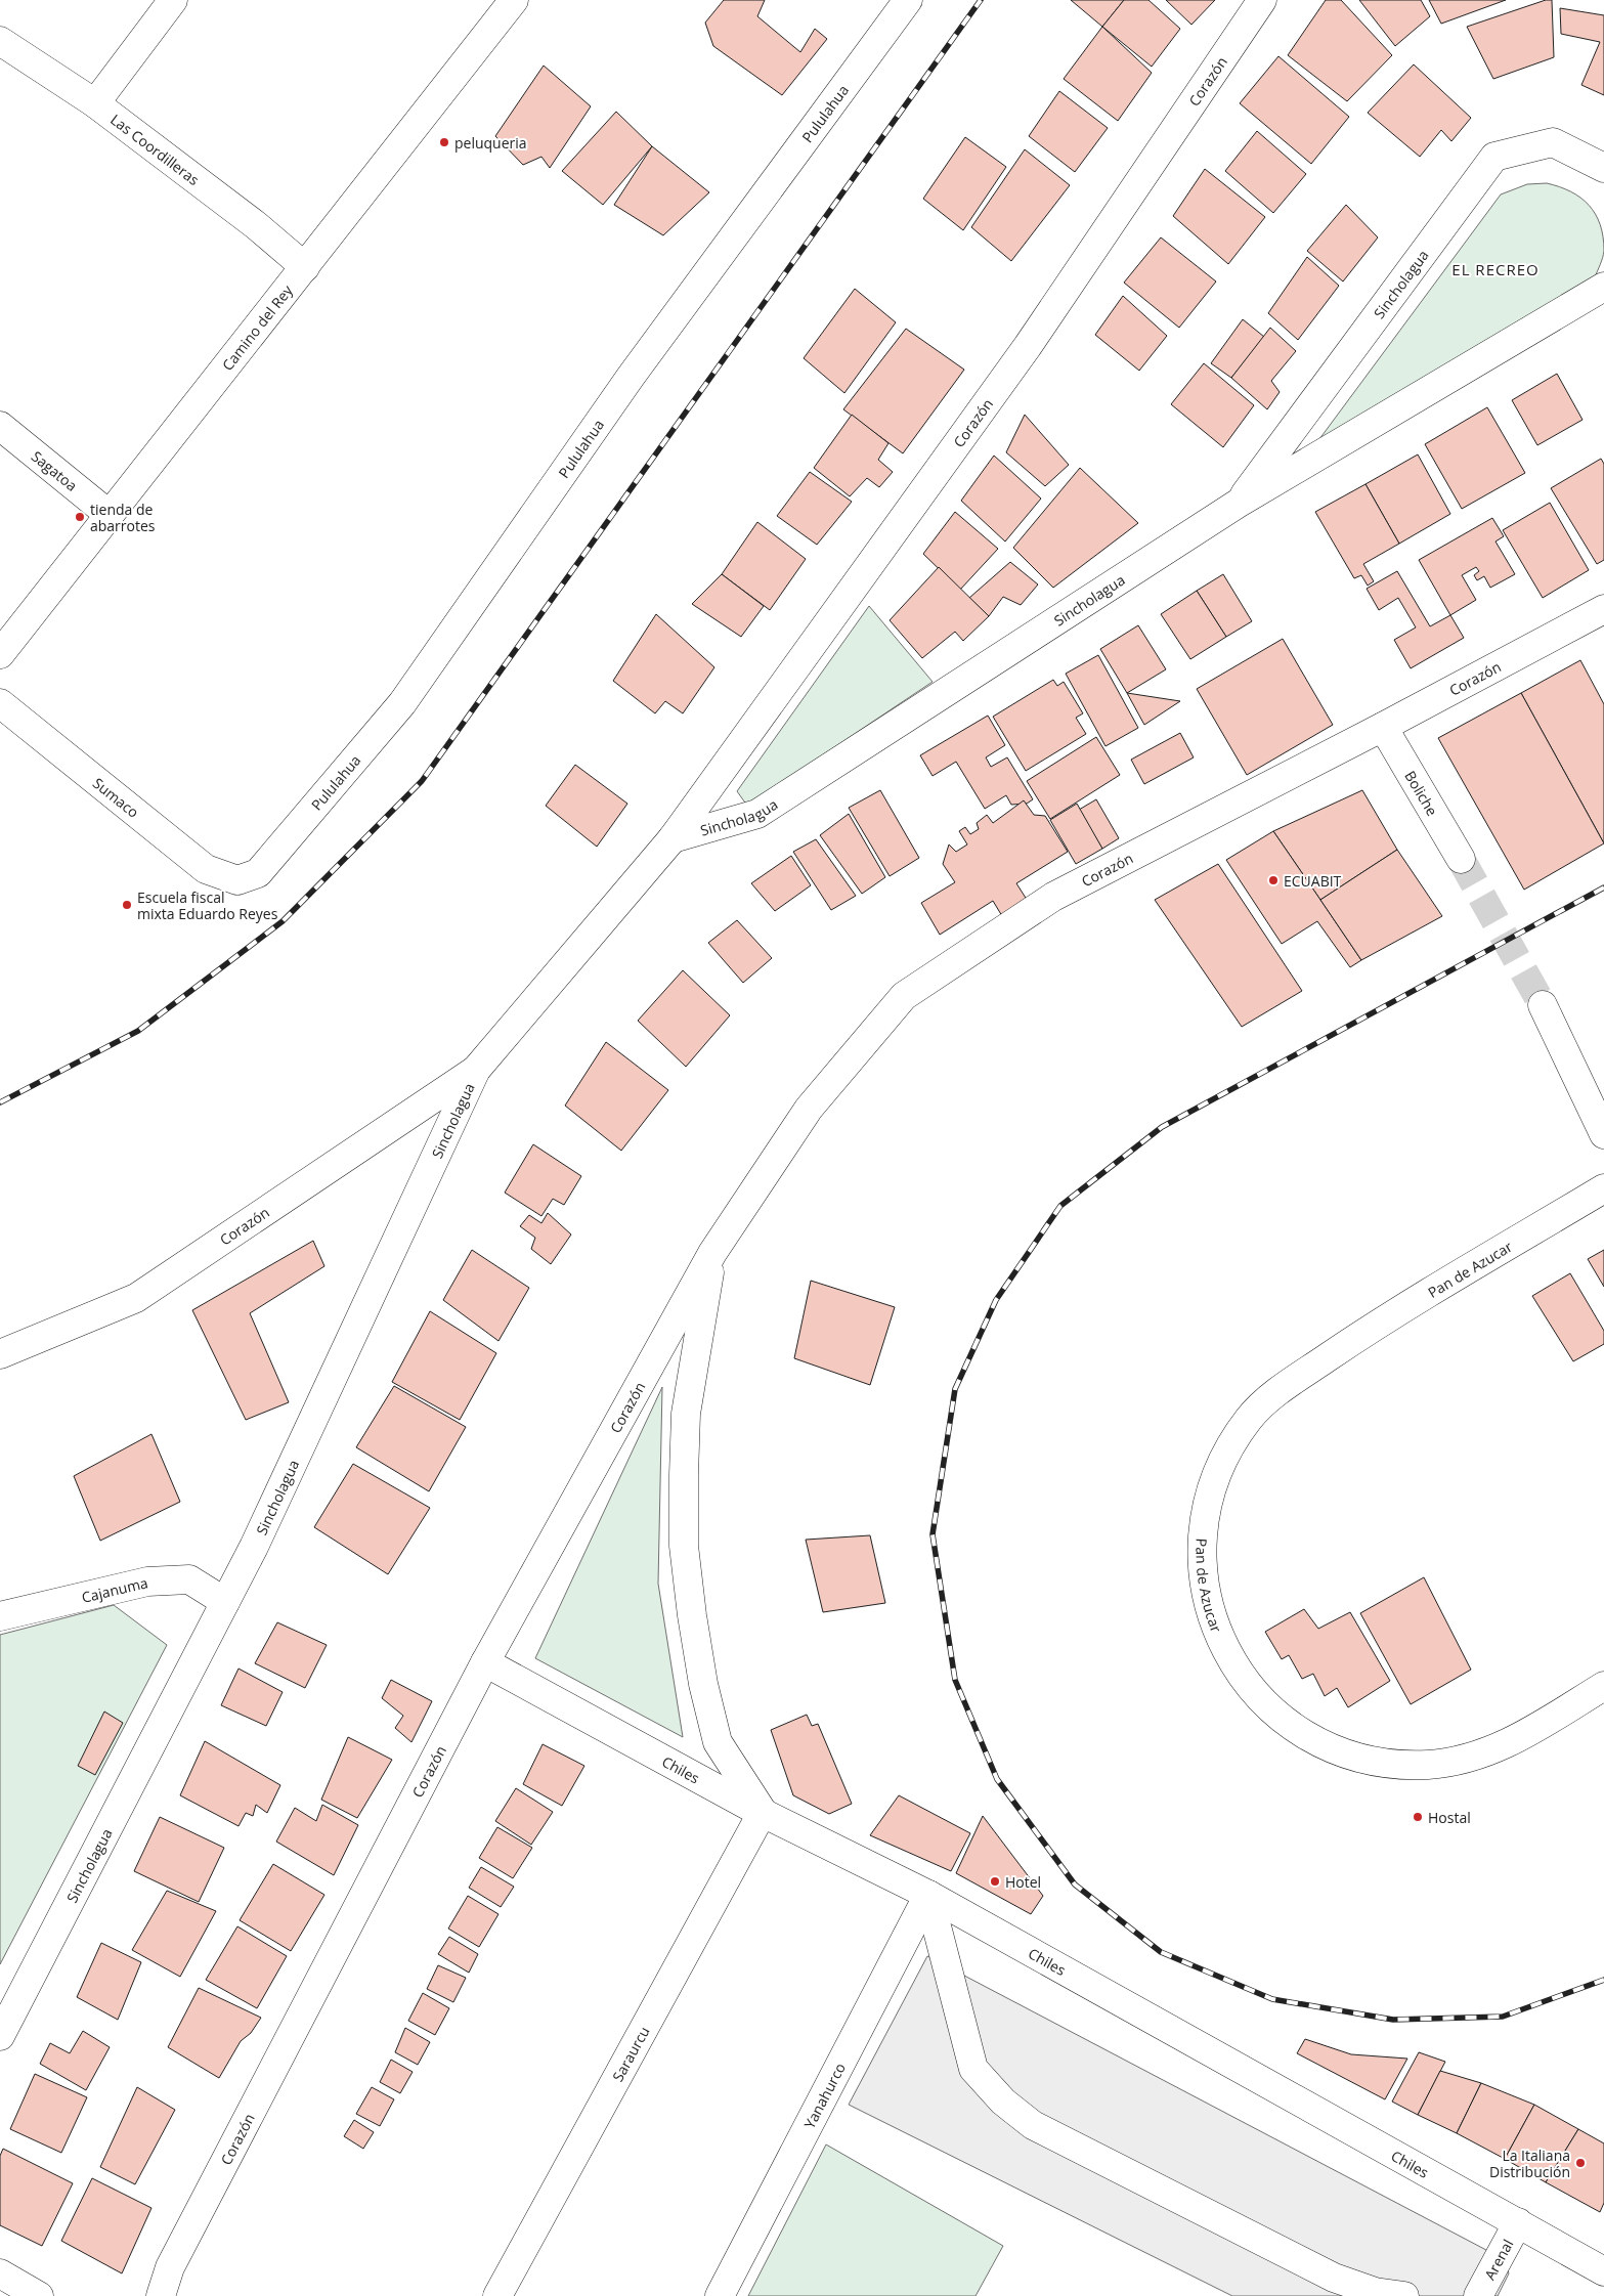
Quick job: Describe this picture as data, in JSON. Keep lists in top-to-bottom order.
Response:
{
  "streets": {
    "street": [
      "Corazón",
      "Pululahua",
      "Las Coordilleras",
      "Sincholagua",
      "Camino del Rey",
      "Sagatoa",
      "Boliche",
      "Sumaco",
      "Pan de Azucar",
      "Cajanuma",
      "Chiles",
      "Saraurcu",
      "Yanahurco",
      "Arenal"
    ]
  },
  "crossings": [
    ["Corazón", "Sincholagua"],
    ["Corazón", "Boliche"],
    ["Corazón", "Chiles"],
    ["Corazón", "Saraurcu"],
    ["Pululahua", "Sumaco"],
    ["Las Coordilleras", "Camino del Rey"],
    ["Sincholagua", "Cajanuma"],
    ["Camino del Rey", "Sagatoa"],
    ["Chiles", "Saraurcu"],
    ["Chiles", "Yanahurco"],
    ["Chiles", "Arenal"]
  ],
  "districts": ["EL RECREO"],
  "places": [
    "peluqueria",
    "tienda de abarrotes",
    "ECUABIT",
    "Escuela fiscal mixta Eduardo Reyes",
    "Hostal",
    "Hotel",
    "La Italiana Distribución"
  ]
}
